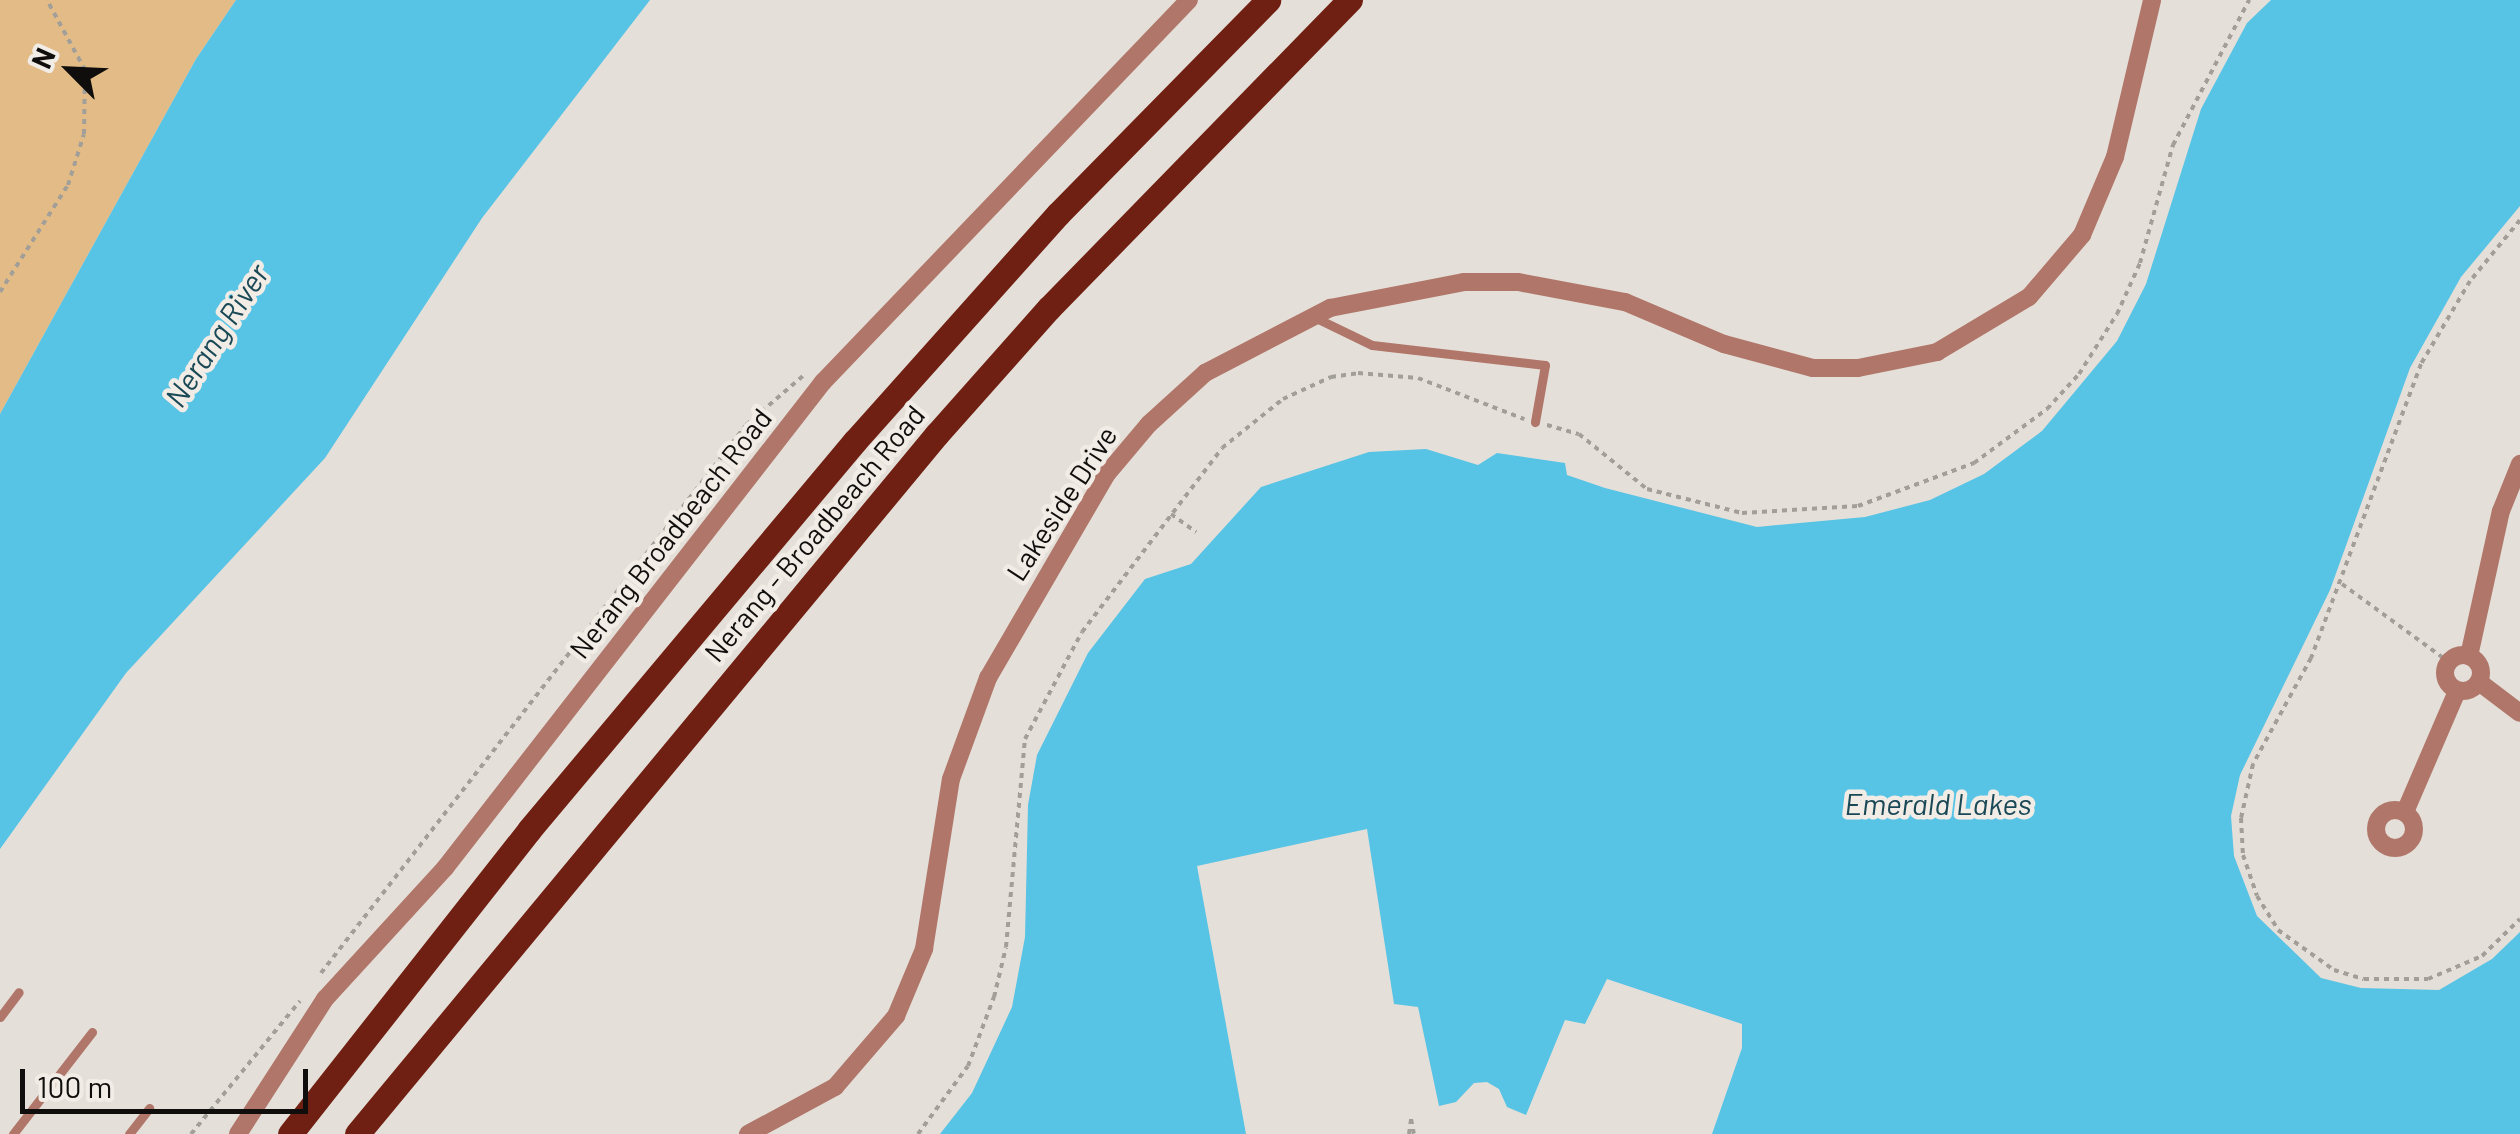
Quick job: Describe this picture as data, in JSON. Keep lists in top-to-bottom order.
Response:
{
  "streets": {
    "main road": ["Nerang - Broadbeach Road"],
    "street": ["Lakeside Drive", "Nerang Broadbeach Road"]
  },
  "water": ["Nerang River", "Emerald Lakes"],
  "scale_bar": "100 m",
  "north": "top left"
}
